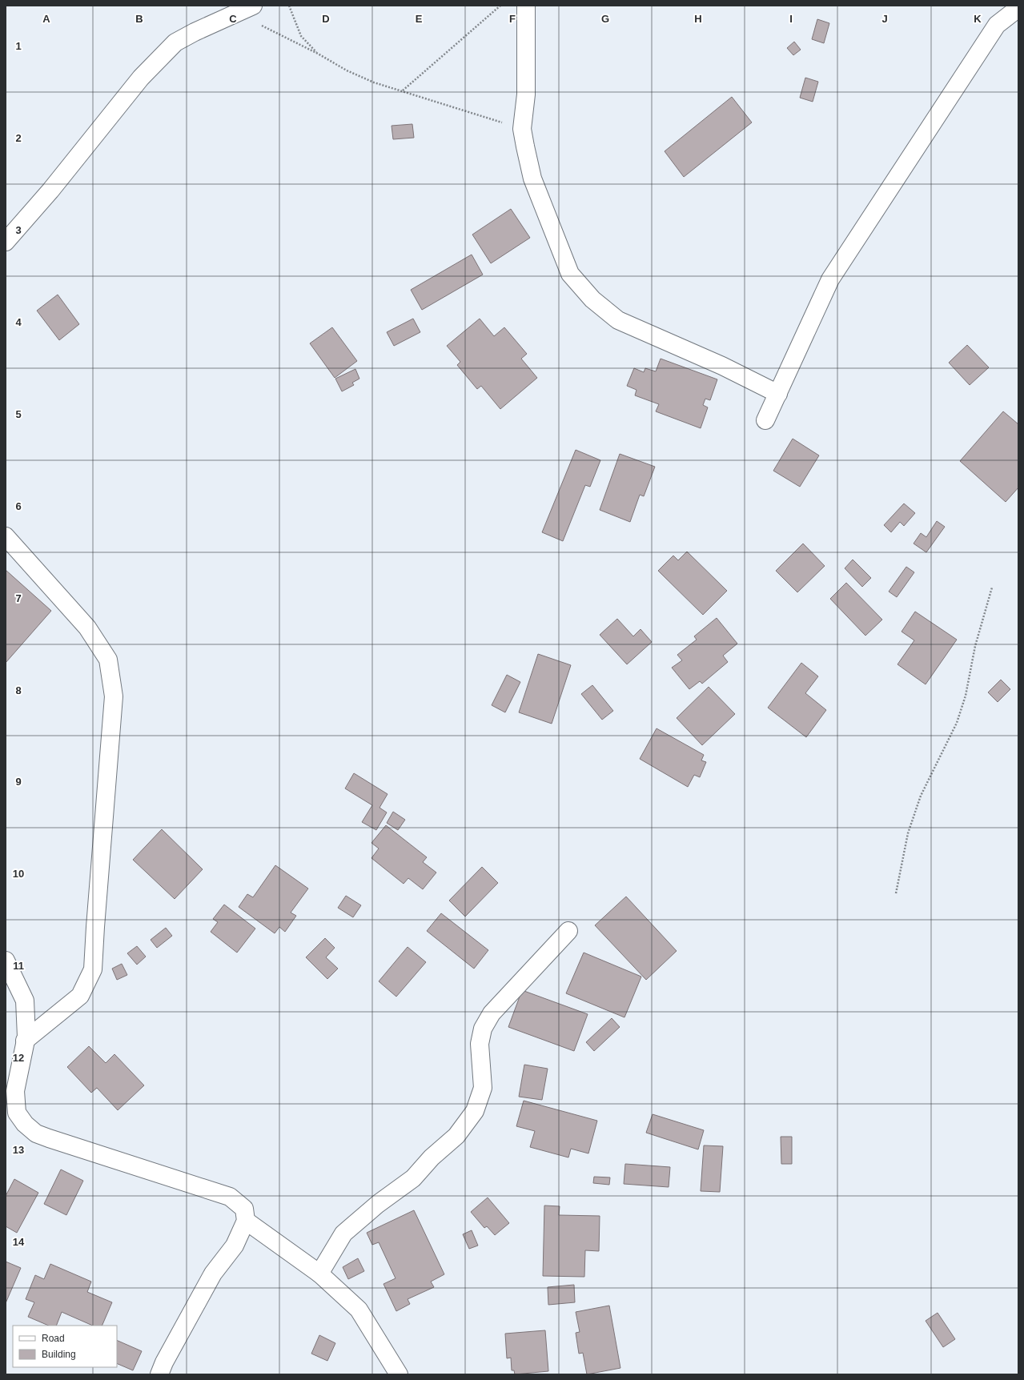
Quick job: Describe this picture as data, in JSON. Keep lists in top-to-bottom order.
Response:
{
  "legend": ["Road", "Building"],
  "grid": {
    "columns": [
      "A",
      "B",
      "C",
      "D",
      "E",
      "F",
      "G",
      "H",
      "I",
      "J",
      "K"
    ],
    "rows": [
      "1",
      "2",
      "3",
      "4",
      "5",
      "6",
      "7",
      "8",
      "9",
      "10",
      "11",
      "12",
      "13",
      "14"
    ]
  }
}
